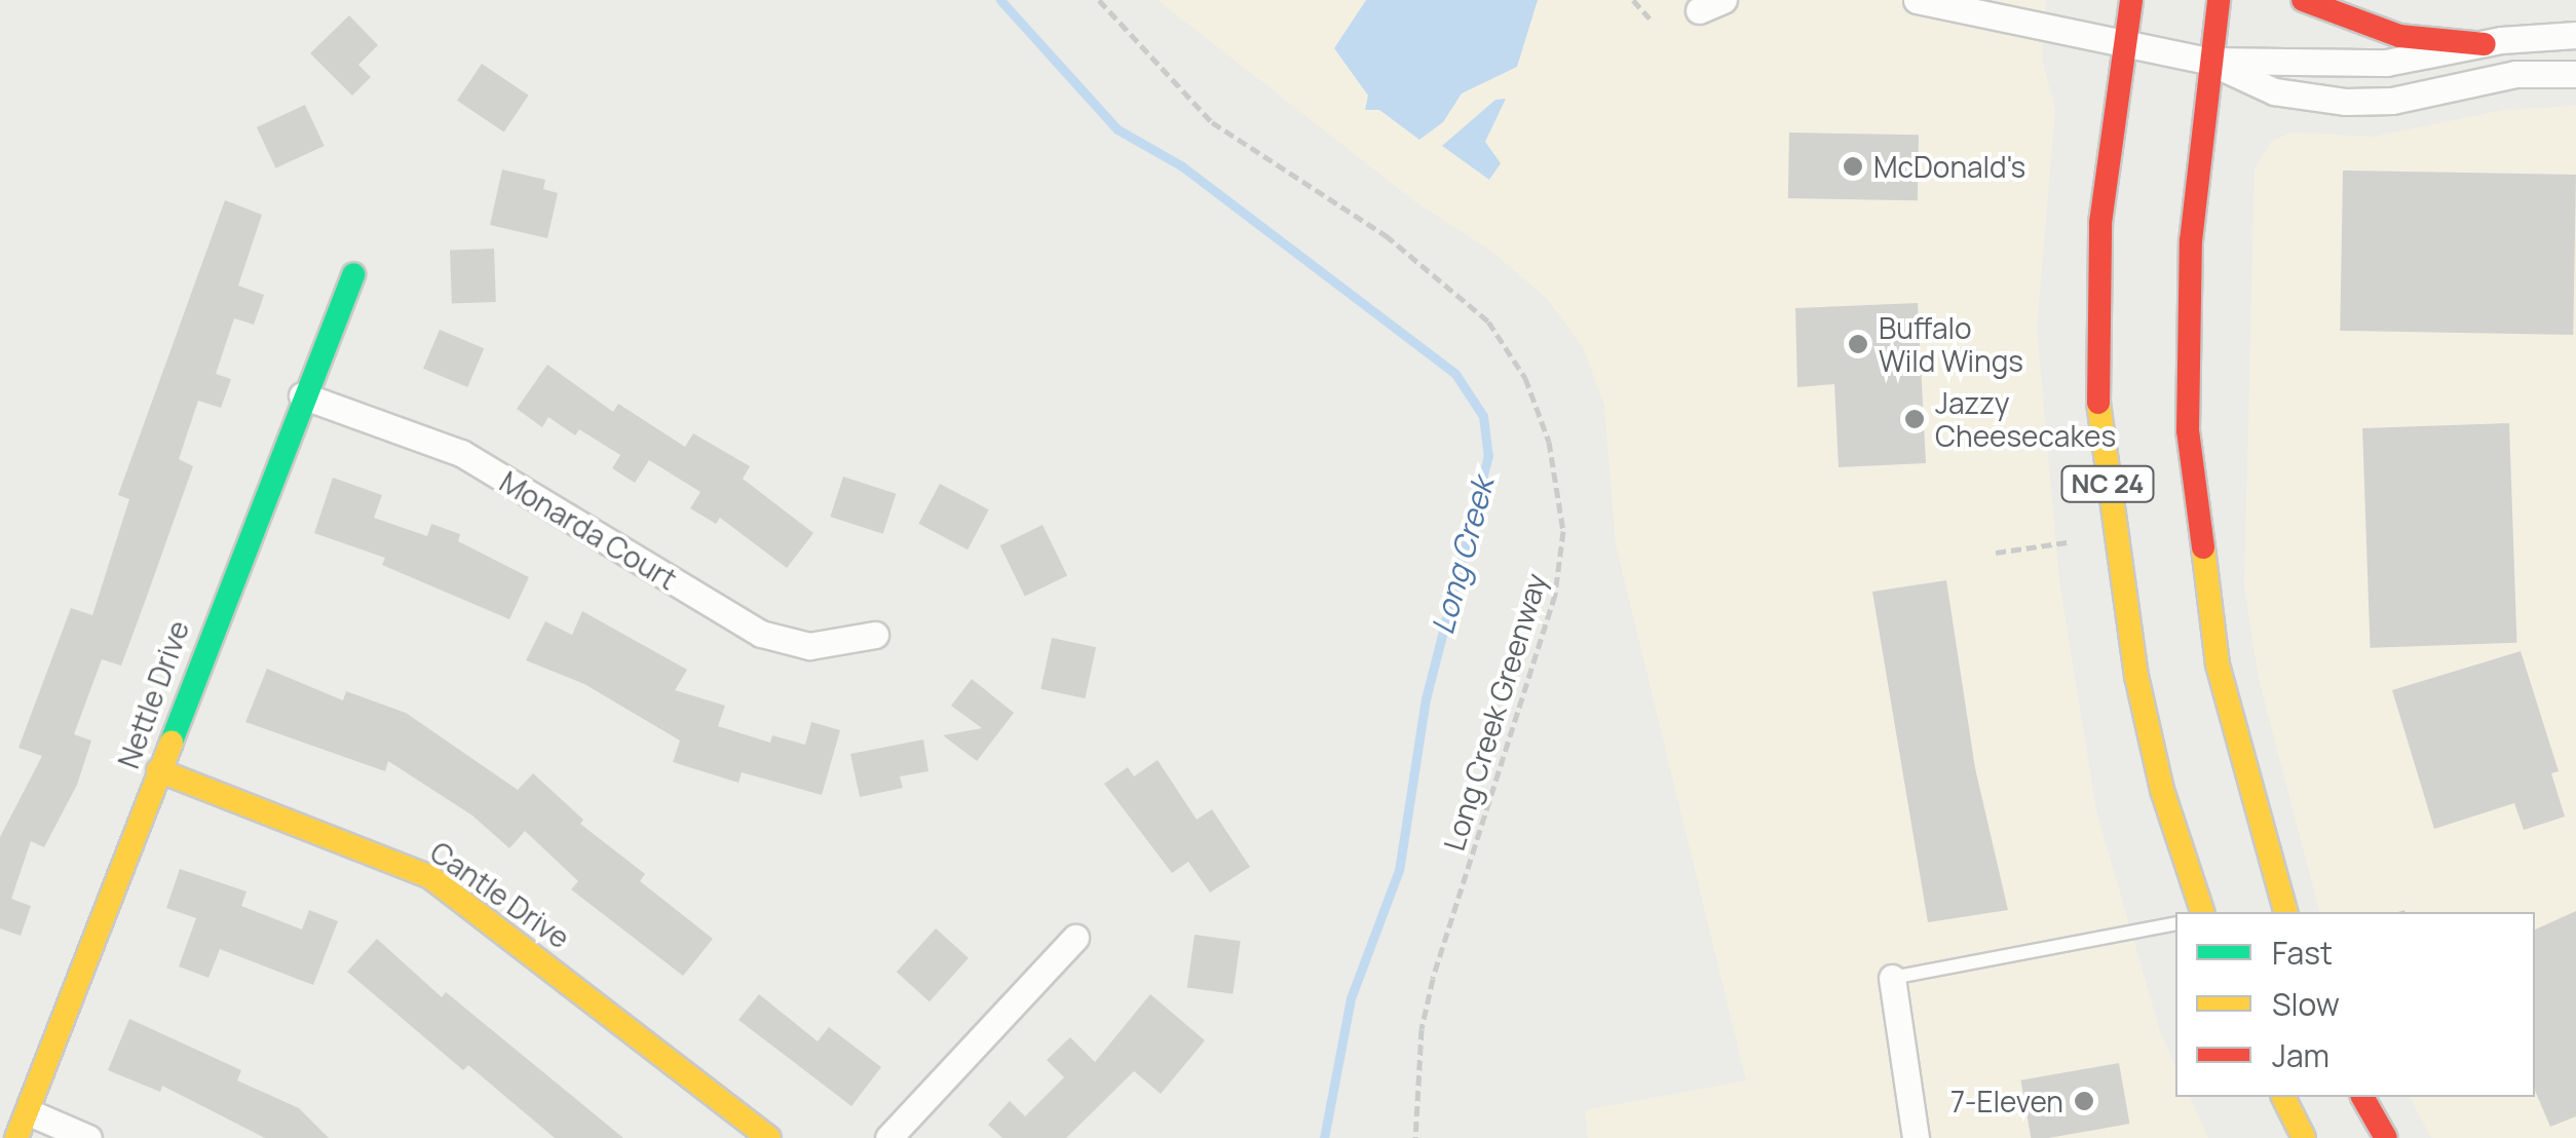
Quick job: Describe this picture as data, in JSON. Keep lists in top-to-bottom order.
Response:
{
  "streets": {
    "main road": ["NC 24", "Nettle Drive", "Cantle Drive"],
    "street": ["Monarda Court"],
    "path": ["Long Creek Greenway"]
  },
  "crossings": [
    ["Monarda Court", "Nettle Drive"],
    ["Nettle Drive", "Cantle Drive"]
  ],
  "water": ["Long Creek"],
  "places": [
    "McDonald's",
    "Buffalo Wild Wings",
    "Jazzy Cheesecakes",
    "7-Eleven"
  ],
  "legend": ["Fast", "Slow", "Jam"]
}
